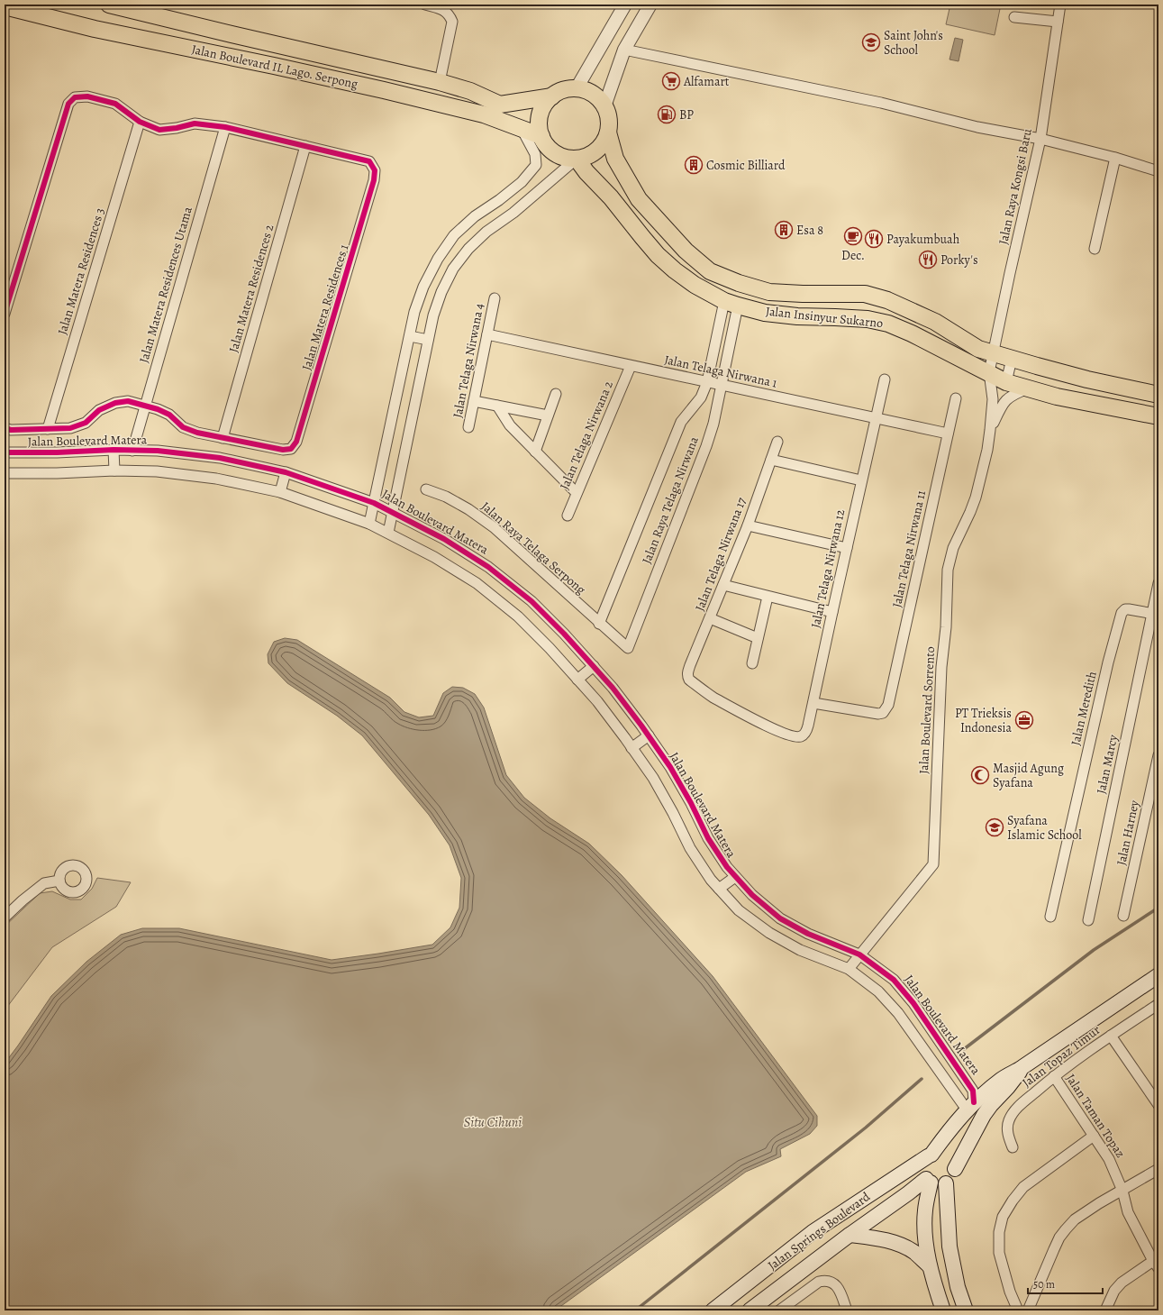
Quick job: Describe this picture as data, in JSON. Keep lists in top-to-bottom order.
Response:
{
  "streets": {
    "main road": ["Jalan Boulevard IL Lago. Serpong", "Jalan Insinyur Sukarno", "Jalan Springs Boulevard"],
    "street": [
      "Jalan Raya Kongsi Baru",
      "Jalan Matera Residences 3",
      "Jalan Matera Residences Utama",
      "Jalan Matera Residences 2",
      "Jalan Matera Residences 1",
      "Jalan Telaga Nirwana 4",
      "Jalan Telaga Nirwana 1",
      "Jalan Telaga Nirwana 2",
      "Jalan Boulevard Matera",
      "Jalan Raya Telaga Nirwana",
      "Jalan Raya Telaga Serpong",
      "Jalan Telaga Nirwana 11",
      "Jalan Telaga Nirwana 17",
      "Jalan Telaga Nirwana 12",
      "Jalan Meredith",
      "Jalan Boulevard Sorrento",
      "Jalan Marcy",
      "Jalan Harney",
      "Jalan Topaz Timur",
      "Jalan Taman Topaz"
    ]
  },
  "crossings": [
    ["Jalan Boulevard IL Lago. Serpong", "Jalan Insinyur Sukarno"],
    ["Jalan Raya Kongsi Baru", "Jalan Insinyur Sukarno"],
    ["Jalan Raya Kongsi Baru", "Jalan Boulevard Sorrento"],
    ["Jalan Matera Residences Utama", "Jalan Boulevard Matera"],
    ["Jalan Matera Residences 2", "Jalan Matera Residences 1"],
    ["Jalan Insinyur Sukarno", "Jalan Raya Telaga Nirwana"],
    ["Jalan Insinyur Sukarno", "Jalan Boulevard Sorrento"],
    ["Jalan Telaga Nirwana 4", "Jalan Telaga Nirwana 1"],
    ["Jalan Telaga Nirwana 1", "Jalan Telaga Nirwana 2"],
    ["Jalan Telaga Nirwana 1", "Jalan Raya Telaga Nirwana"],
    ["Jalan Telaga Nirwana 1", "Jalan Telaga Nirwana 11"],
    ["Jalan Telaga Nirwana 1", "Jalan Telaga Nirwana 12"],
    ["Jalan Boulevard Matera", "Jalan Boulevard Sorrento"],
    ["Jalan Raya Telaga Nirwana", "Jalan Raya Telaga Serpong"],
    ["Jalan Telaga Nirwana 11", "Jalan Telaga Nirwana 12"],
    ["Jalan Telaga Nirwana 17", "Jalan Telaga Nirwana 12"],
    ["Jalan Meredith", "Jalan Marcy"],
    ["Jalan Topaz Timur", "Jalan Taman Topaz"]
  ],
  "water": ["Situ Cihuni"],
  "places": {
    "school or university": ["Saint John's School", "Syafana Islamic School"],
    "supermarket": ["Alfamart"],
    "fuel station": ["BP"],
    "building": ["Cosmic Billiard", "Esa 8"],
    "cafe": ["Dec."],
    "restaurant": ["Payakumbuah", "Porky's"],
    "office": ["PT Trieksis Indonesia"],
    "mosque": ["Masjid Agung Syafana"]
  },
  "scale_bar": "50 m"
}
